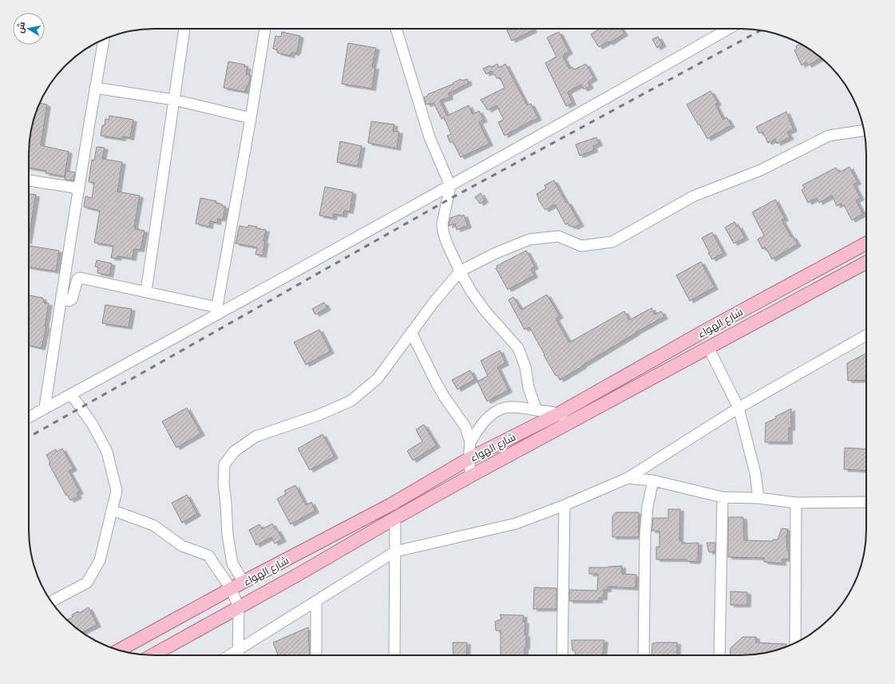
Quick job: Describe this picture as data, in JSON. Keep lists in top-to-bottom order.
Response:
{
  "streets": {
    "main road": ["شارع الهواء"]
  },
  "north": "left"
}
